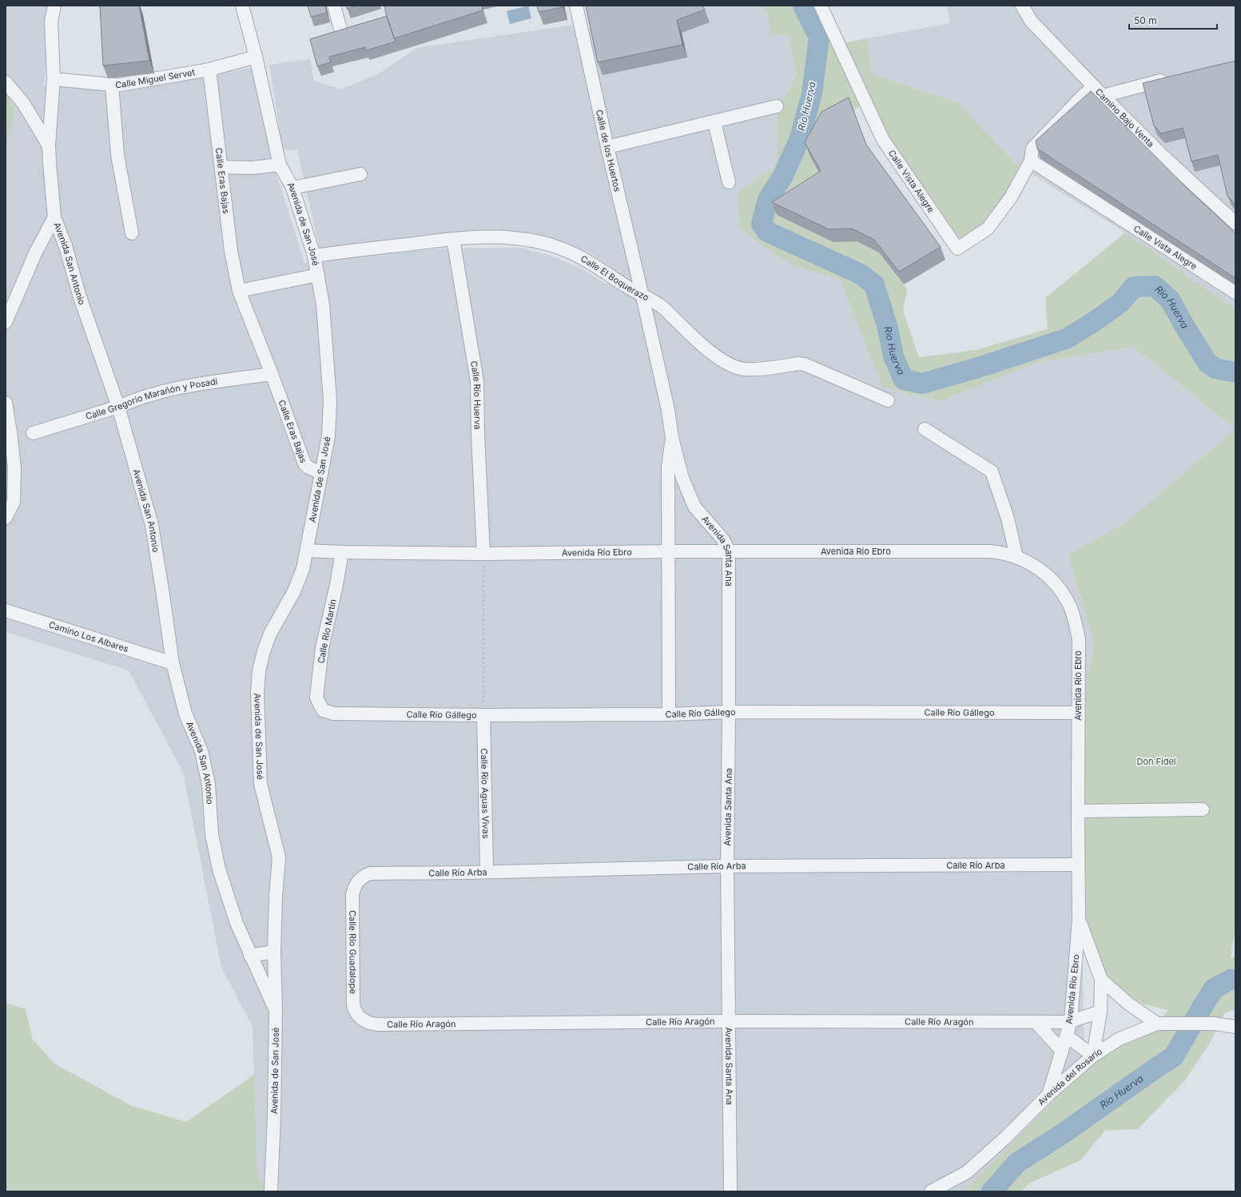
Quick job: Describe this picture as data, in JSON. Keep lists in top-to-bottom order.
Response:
{
  "streets": {
    "street": [
      "Calle Miguel Servet",
      "Camino Bajo Venta",
      "Calle de los Huertos",
      "Calle Eras Bajas",
      "Calle Vista Alegre",
      "Avenida de San José",
      "Avenida San Antonio",
      "Calle El Boquerazo",
      "Calle Río Huerva",
      "Calle Gregorio Marañón y Posadí",
      "Avenida Río Ebro",
      "Avenida Santa Ana",
      "Calle Río Martín",
      "Camino Los Albares",
      "Calle Río Gállego",
      "Calle Río Aguas Vivas",
      "Calle Río Arba",
      "Calle Río Guadalope",
      "Calle Río Aragón",
      "Avenida del Rosario"
    ]
  },
  "crossings": [
    ["Calle Miguel Servet", "Calle Eras Bajas"],
    ["Calle Miguel Servet", "Avenida de San José"],
    ["Calle Miguel Servet", "Avenida San Antonio"],
    ["Camino Bajo Venta", "Calle Vista Alegre"],
    ["Calle de los Huertos", "Calle El Boquerazo"],
    ["Calle de los Huertos", "Avenida Santa Ana"],
    ["Calle Eras Bajas", "Avenida de San José"],
    ["Calle Eras Bajas", "Calle Gregorio Marañón y Posadí"],
    ["Avenida de San José", "Avenida San Antonio"],
    ["Avenida de San José", "Calle El Boquerazo"],
    ["Avenida de San José", "Avenida Río Ebro"],
    ["Avenida San Antonio", "Calle Gregorio Marañón y Posadí"],
    ["Avenida San Antonio", "Camino Los Albares"],
    ["Calle El Boquerazo", "Calle Río Huerva"],
    ["Calle El Boquerazo", "Avenida Santa Ana"],
    ["Calle Río Huerva", "Avenida Río Ebro"],
    ["Avenida Río Ebro", "Avenida Santa Ana"],
    ["Avenida Río Ebro", "Calle Río Martín"],
    ["Avenida Río Ebro", "Calle Río Gállego"],
    ["Avenida Río Ebro", "Calle Río Arba"],
    ["Avenida Río Ebro", "Calle Río Aragón"],
    ["Avenida Río Ebro", "Avenida del Rosario"],
    ["Avenida Santa Ana", "Calle Río Gállego"],
    ["Avenida Santa Ana", "Calle Río Arba"],
    ["Avenida Santa Ana", "Calle Río Aragón"],
    ["Calle Río Martín", "Calle Río Gállego"],
    ["Calle Río Gállego", "Calle Río Aguas Vivas"],
    ["Calle Río Aguas Vivas", "Calle Río Arba"],
    ["Calle Río Arba", "Calle Río Guadalope"],
    ["Calle Río Guadalope", "Calle Río Aragón"]
  ],
  "water": ["Río Huerva"],
  "parks": ["Don Fidel"],
  "scale_bar": "50 m"
}
